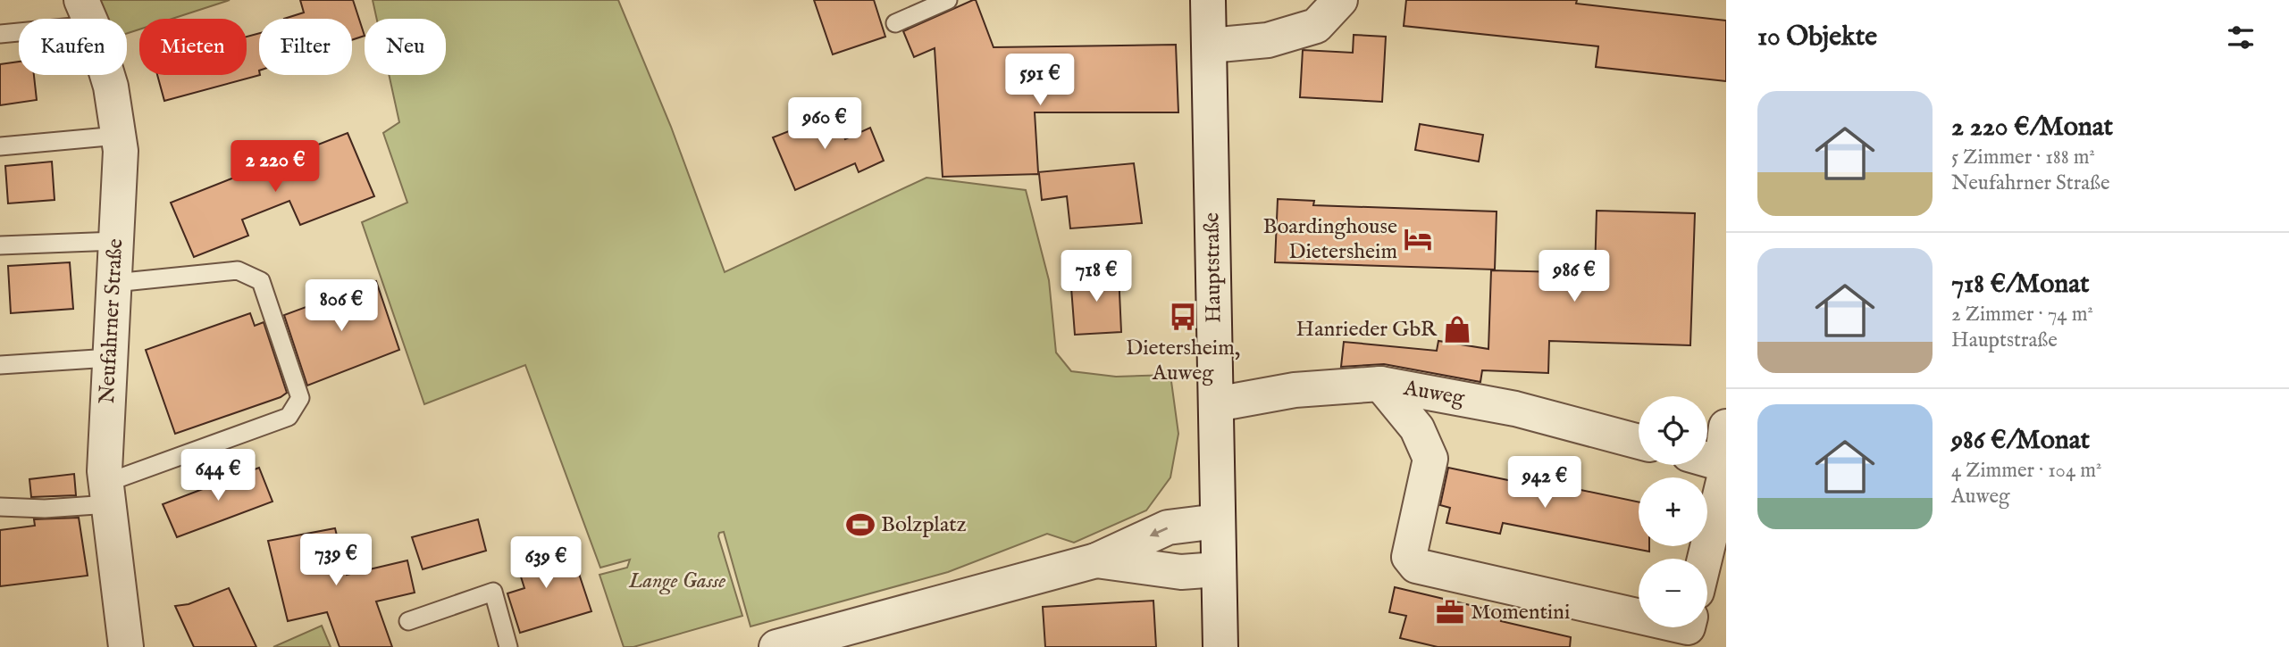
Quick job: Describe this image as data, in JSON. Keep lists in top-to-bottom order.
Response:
{
  "streets": {
    "street": ["Hauptstraße", "Neufahrner Straße", "Auweg"]
  },
  "crossings": [
    ["Hauptstraße", "Auweg"]
  ],
  "parks": ["Lange Gasse"],
  "places": {
    "hotel": ["Boardinghouse Dietersheim"],
    "bus stop": ["Dietersheim, Auweg"],
    "shop": ["Hanrieder GbR"],
    "sports": ["Bolzplatz"],
    "office": ["Momentini"]
  },
  "page": {
    "heading": "10 Objekte",
    "chip": [
      "Kaufen",
      "Mieten",
      "Filter",
      "Neu"
    ],
    "price": [
      "591 €",
      "960 €",
      "2 220 €",
      "718 €",
      "986 €",
      "806 €",
      "644 €",
      "942 €",
      "739 €",
      "639 €"
    ],
    "list": [
      {
        "name": "2 220 €/Monat",
        "note": "5 Zimmer · 188 m² · Neufahrner Straße"
      },
      {
        "name": "718 €/Monat",
        "note": "2 Zimmer · 74 m² · Hauptstraße"
      },
      {
        "name": "986 €/Monat",
        "note": "4 Zimmer · 104 m² · Auweg"
      }
    ],
    "map_buttons": ["+", "−"]
  }
}
